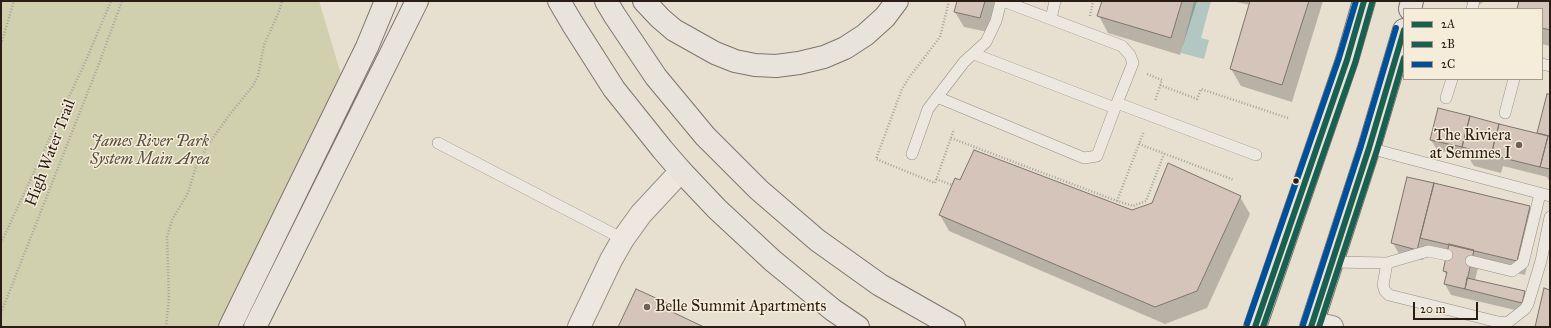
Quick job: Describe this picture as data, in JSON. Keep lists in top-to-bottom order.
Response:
{
  "streets": {
    "path": ["High Water Trail"]
  },
  "parks": ["James River Park System Main Area"],
  "places": ["The Riviera at Semmes I", "Belle Summit Apartments"],
  "lines": ["transit line 2A", "transit line 2C", "transit line 2B"],
  "legend": ["2A", "2B", "2C"],
  "scale_bar": "20 m"
}
